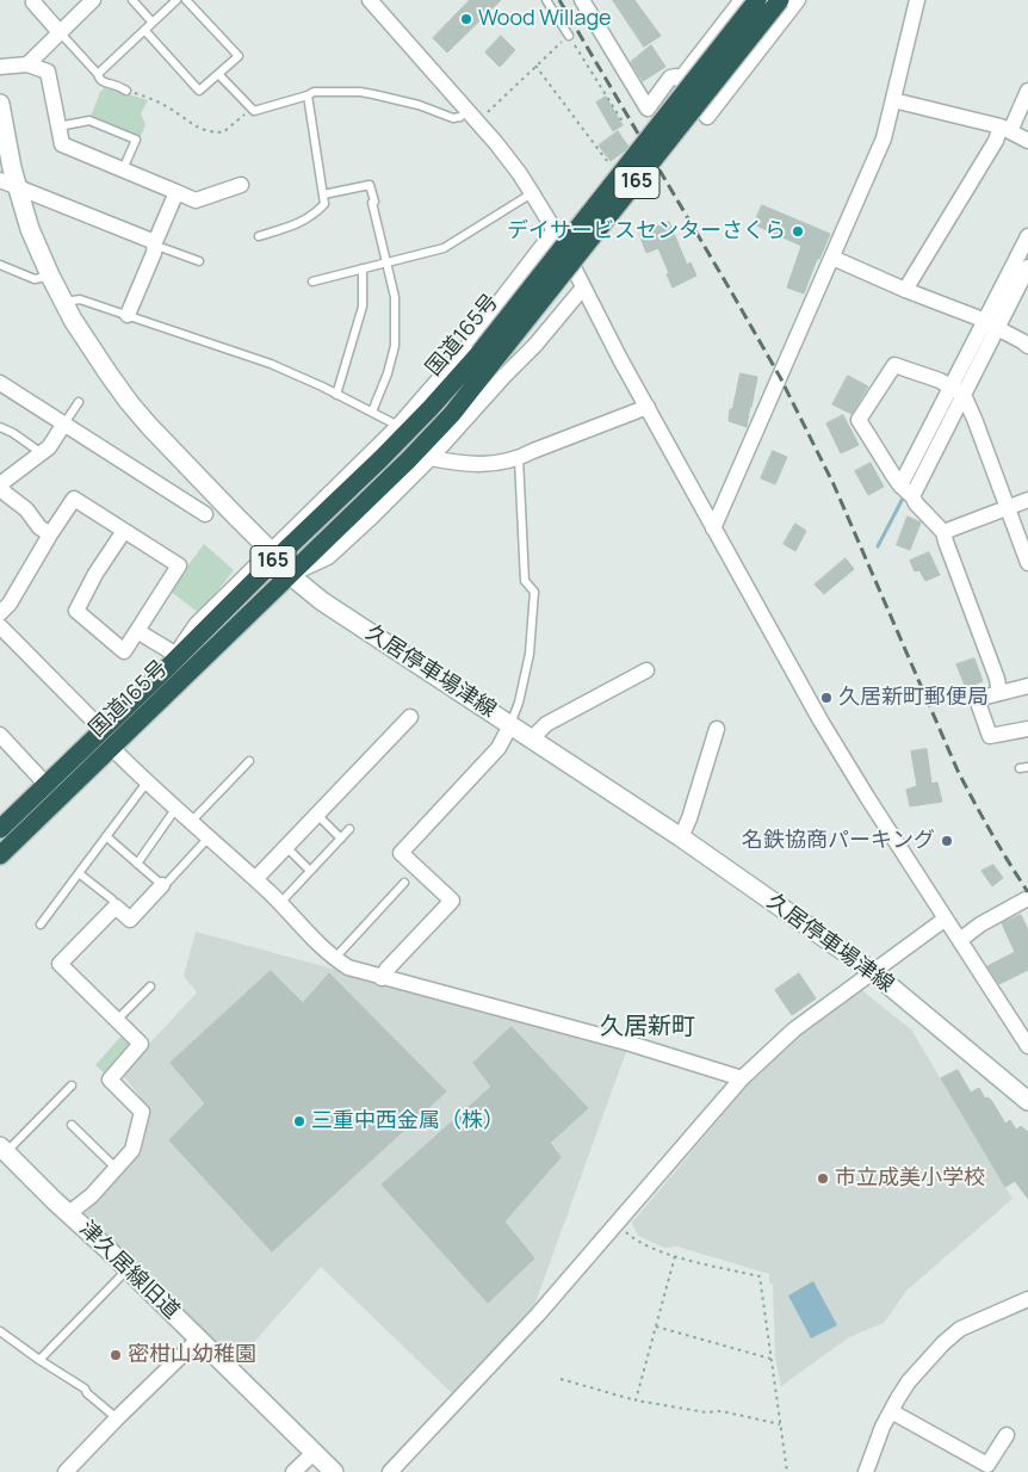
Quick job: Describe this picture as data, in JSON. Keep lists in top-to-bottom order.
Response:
{
  "streets": {
    "highway": ["165", "国道165号"],
    "main road": ["久居停車場津線", "津久居線旧道"]
  },
  "crossings": [
    ["国道165号", "久居停車場津線"]
  ],
  "districts": ["久居新町"],
  "places": [
    "Wood Willage",
    "デイサービスセンターさくら",
    "久居新町郵便局",
    "名鉄協商パーキング",
    "三重中西金属（株）",
    "市立成美小学校",
    "密柑山幼稚園"
  ]
}
